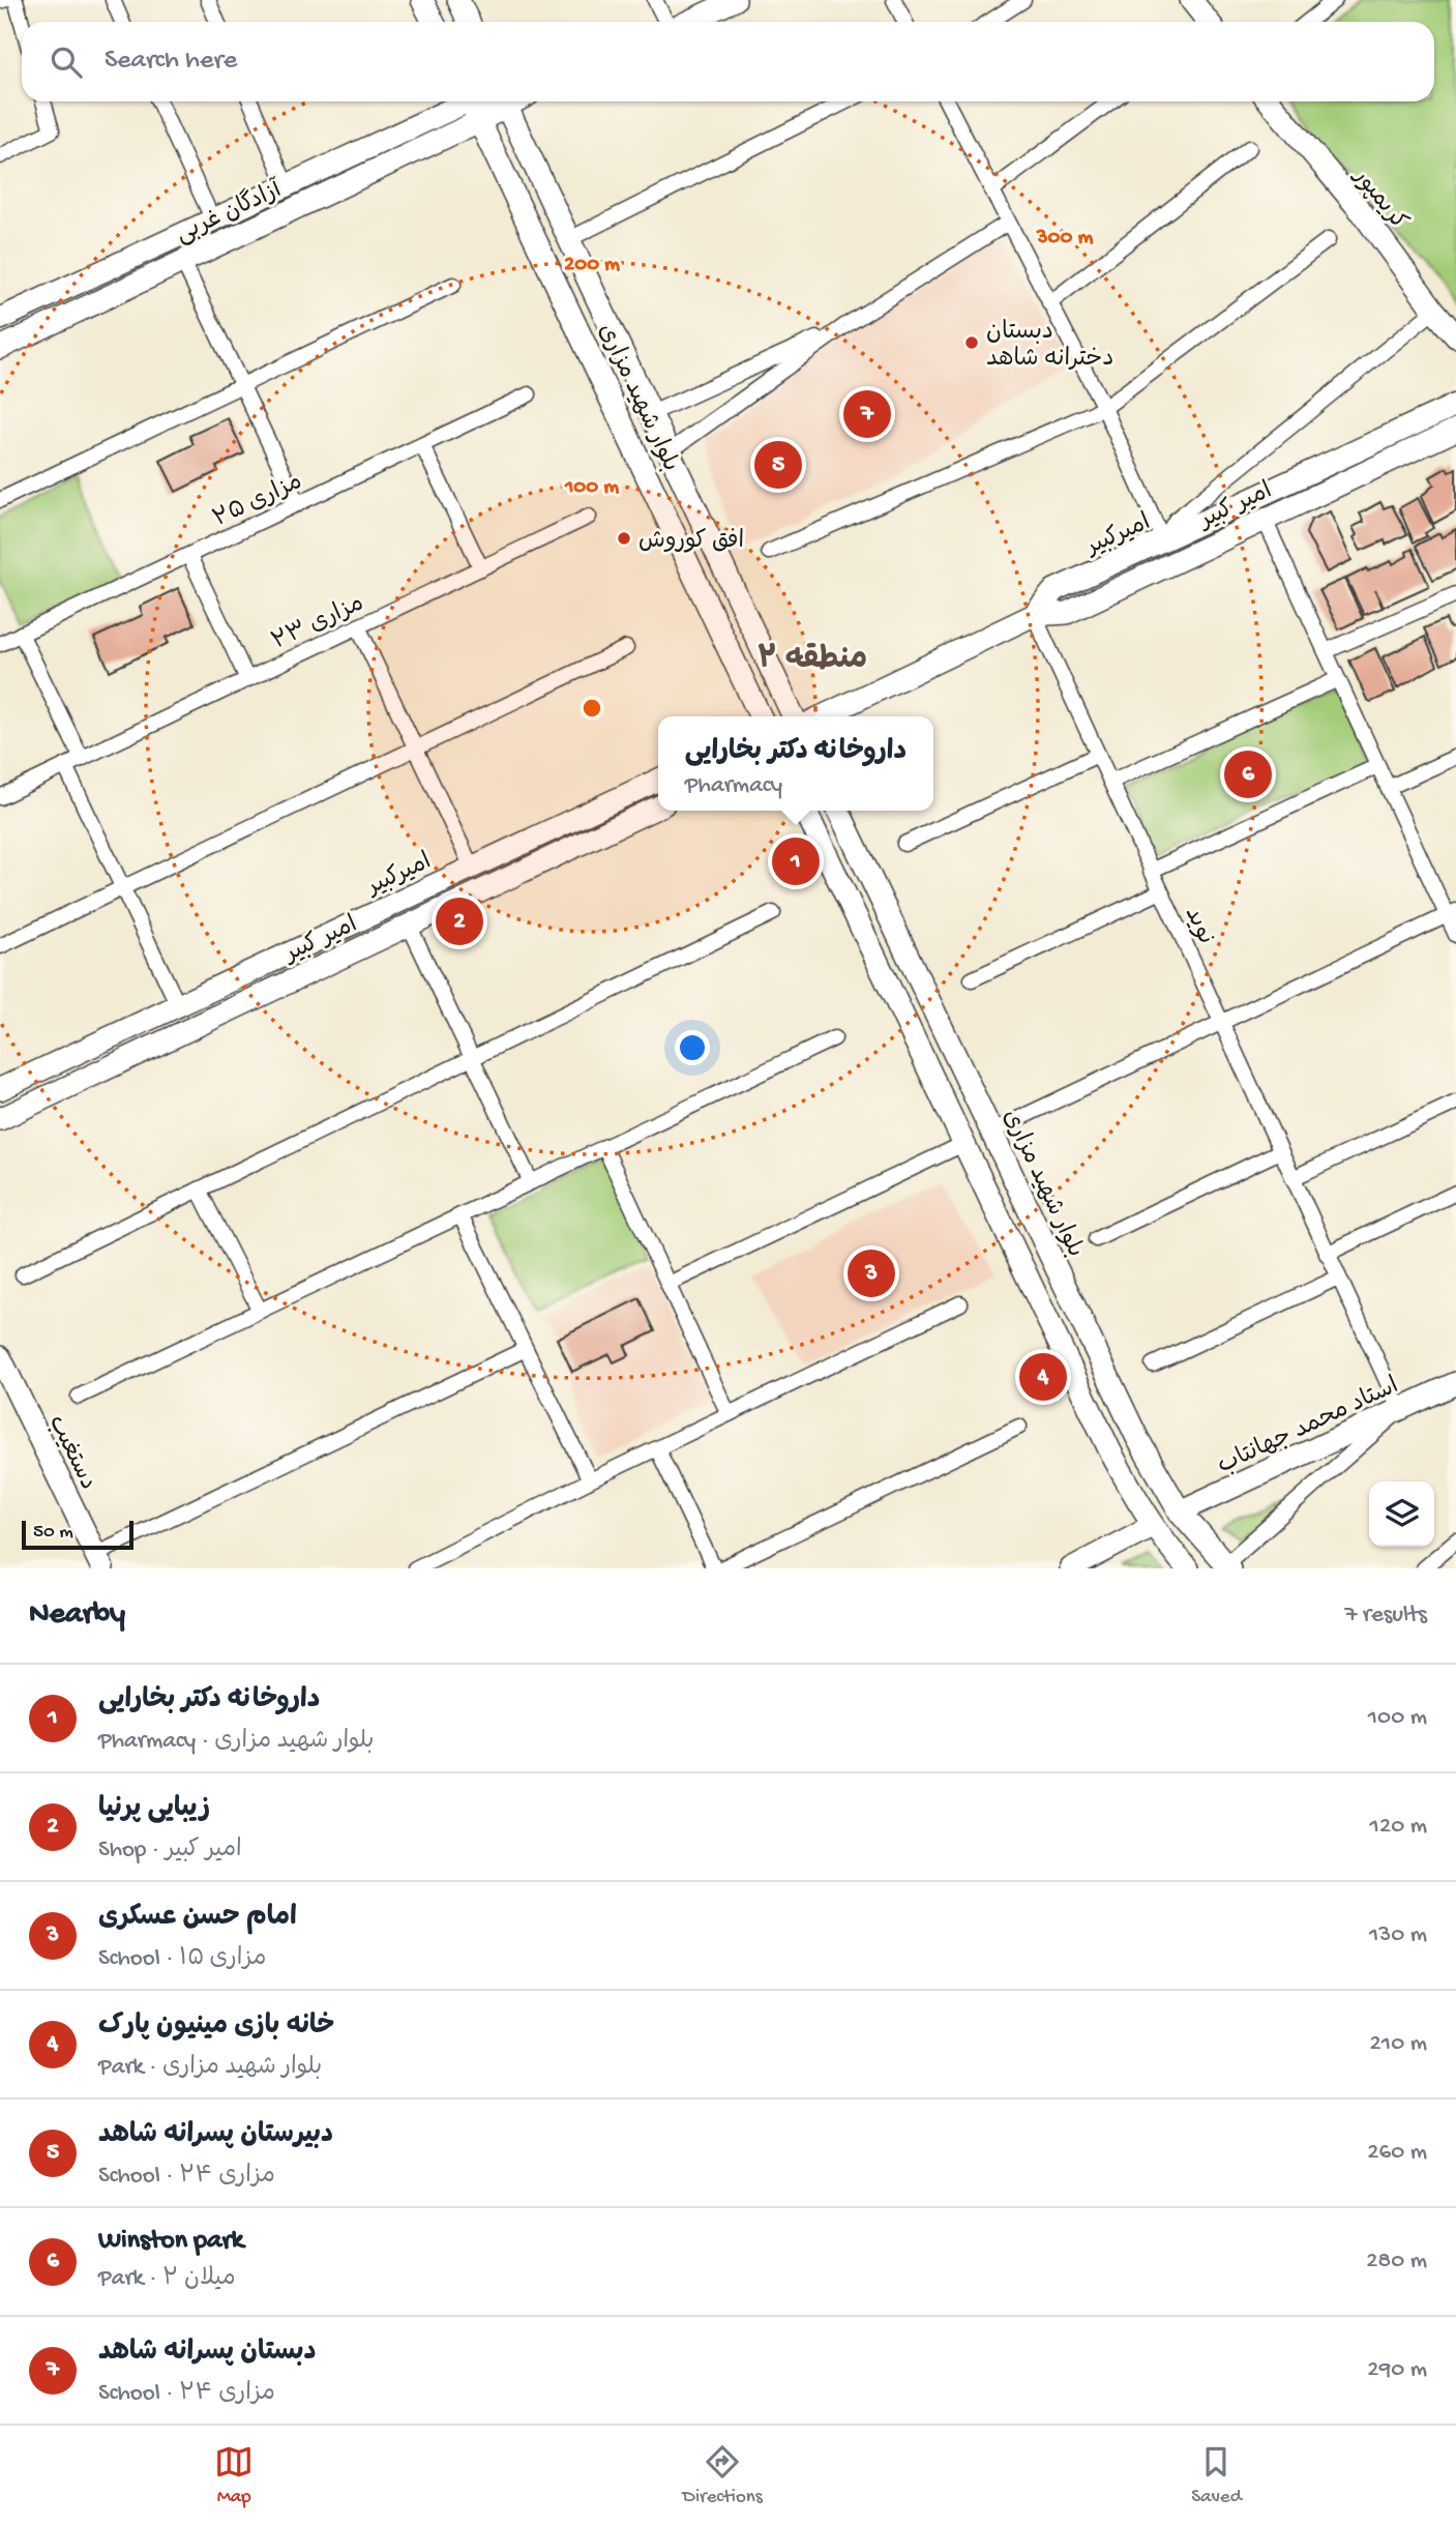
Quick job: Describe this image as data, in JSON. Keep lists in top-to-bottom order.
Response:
{
  "streets": {
    "main road": [
      "کریمپور",
      "آزادگان غربی",
      "بلوار شهید مزاری",
      "امیر کبیر",
      "امیرکبیر",
      "استاد محمد جهانتاب",
      "دستغیب"
    ],
    "street": ["مزاری ۲۵", "مزاری ۲۳", "نوید"]
  },
  "crossings": [
    ["آزادگان غربی", "بلوار شهید مزاری"],
    ["بلوار شهید مزاری", "استاد محمد جهانتاب"],
    ["امیر کبیر", "امیرکبیر"],
    ["امیر کبیر", "نوید"],
    ["امیرکبیر", "نوید"],
    ["نوید", "استاد محمد جهانتاب"]
  ],
  "districts": ["منطقه ۲"],
  "places": ["دبستان دخترانه شاهد", "افق کوروش"],
  "scale_bar": "50 m",
  "page": {
    "search": "Search here",
    "pins": [
      "7",
      "5",
      "6",
      "1",
      "2",
      "3",
      "4"
    ],
    "popup": ["داروخانه دکتر بخارایی", "Pharmacy"],
    "scale": "50 m",
    "heading": ["Nearby", "7 results"],
    "list": [
      {
        "mark": "1",
        "name": "داروخانه دکتر بخارایی",
        "note": "Pharmacy · بلوار شهید مزاری",
        "value": "100 m"
      },
      {
        "mark": "2",
        "name": "زیبایی پرنیا",
        "note": "Shop · امیر کبیر",
        "value": "120 m"
      },
      {
        "mark": "3",
        "name": "امام حسن عسکری",
        "note": "School · مزاری ۱۵",
        "value": "130 m"
      },
      {
        "mark": "4",
        "name": "خانه بازی مینیون پارک",
        "note": "Park · بلوار شهید مزاری",
        "value": "210 m"
      },
      {
        "mark": "5",
        "name": "دبیرستان پسرانه شاهد",
        "note": "School · مزاری ۲۴",
        "value": "260 m"
      },
      {
        "mark": "6",
        "name": "Winston park",
        "note": "Park · میلان ۲",
        "value": "280 m"
      },
      {
        "mark": "7",
        "name": "دبستان پسرانه شاهد",
        "note": "School · مزاری ۲۴",
        "value": "290 m"
      }
    ],
    "nav": ["Map", "Directions", "Saved"]
  },
  "rings": ["300 m", "200 m", "100 m"]
}
